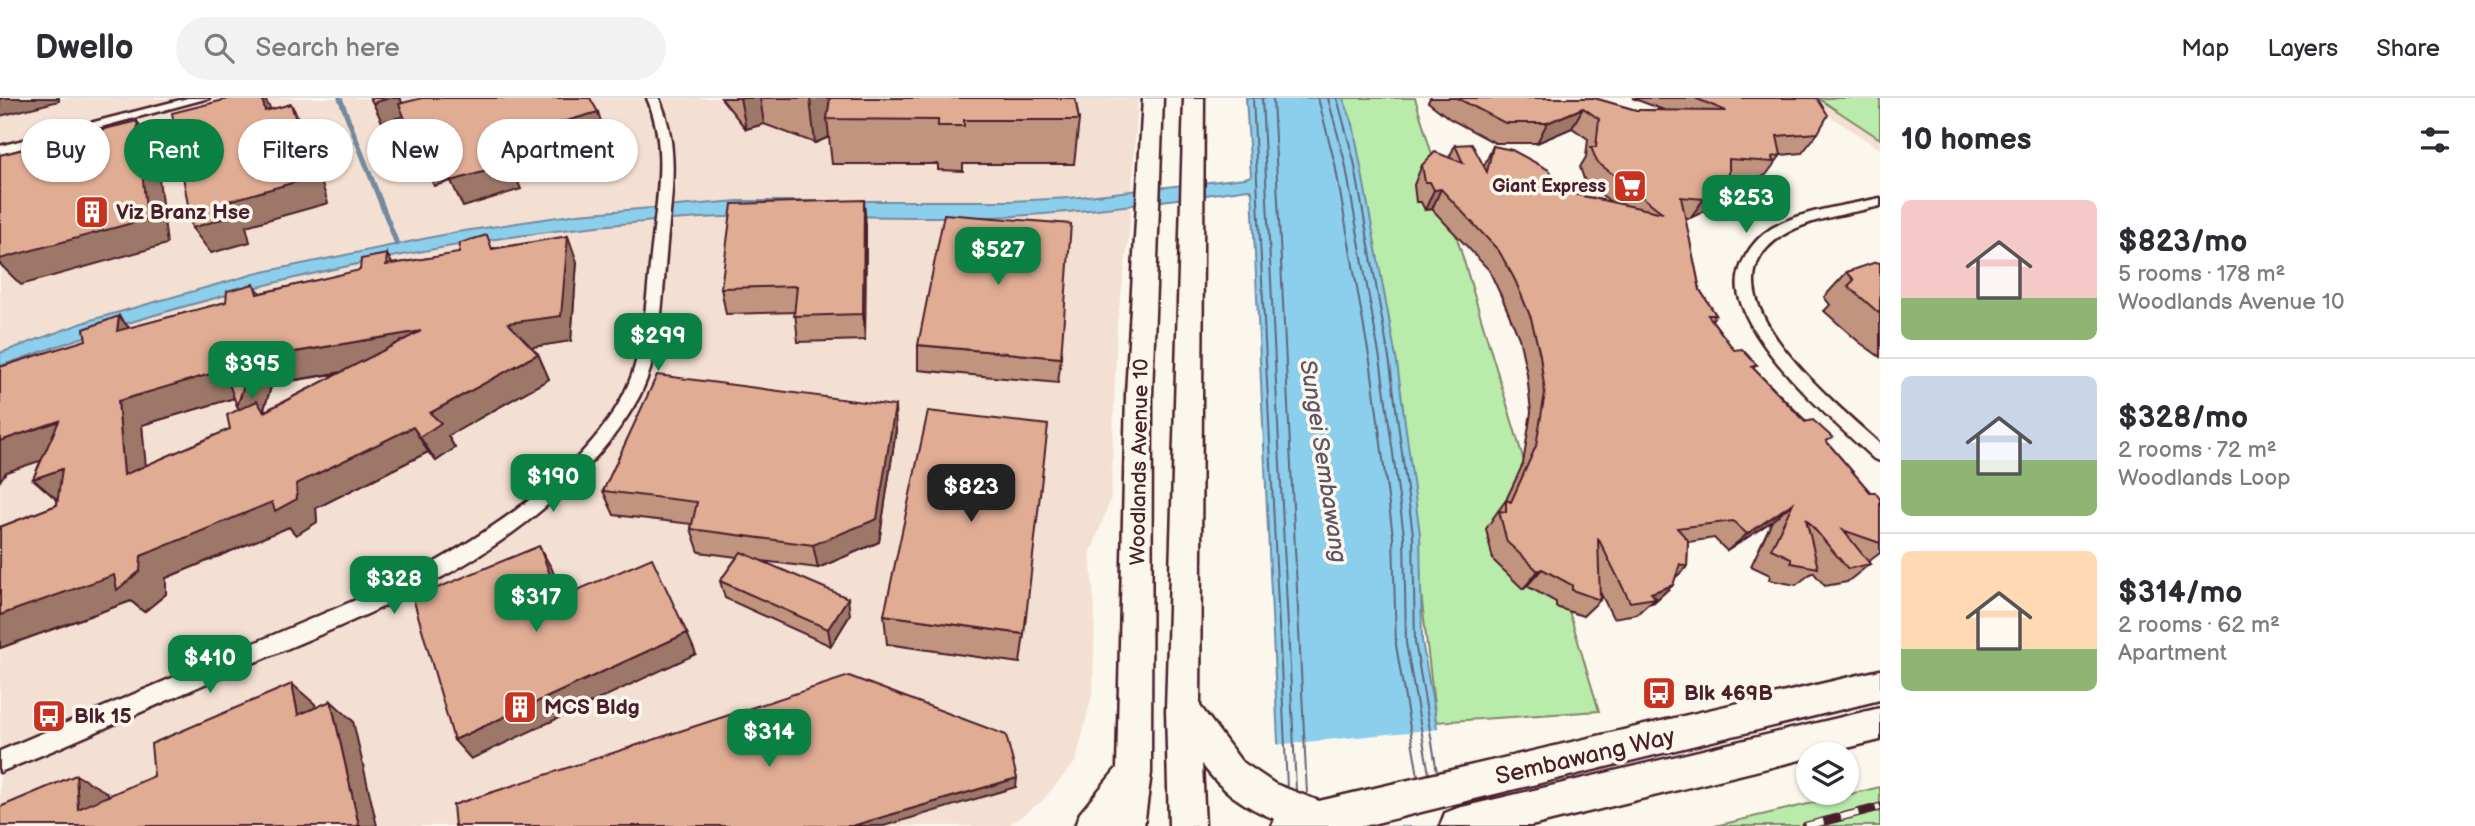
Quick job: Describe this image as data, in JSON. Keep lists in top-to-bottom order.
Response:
{
  "streets": {
    "main road": ["Woodlands Avenue 10", "Sembawang Way"]
  },
  "water": ["Sungei Sembawang"],
  "places": {
    "supermarket": ["Giant Express"],
    "building": ["Viz Branz Hse", "MCS Bldg"],
    "bus stop": ["Blk 469B", "Blk 15"]
  },
  "page": {
    "header": "Dwello",
    "search": "Search here",
    "nav": ["Map", "Layers", "Share"],
    "heading": "10 homes",
    "chip": [
      "Buy",
      "Rent",
      "Filters",
      "New",
      "Apartment"
    ],
    "price": [
      "$253",
      "$527",
      "$299",
      "$395",
      "$190",
      "$823",
      "$328",
      "$317",
      "$410",
      "$314"
    ],
    "list": [
      {
        "name": "$823/mo",
        "note": "5 rooms · 178 m² · Woodlands Avenue 10"
      },
      {
        "name": "$328/mo",
        "note": "2 rooms · 72 m² · Woodlands Loop"
      },
      {
        "name": "$314/mo",
        "note": "2 rooms · 62 m² · Apartment"
      }
    ]
  }
}
